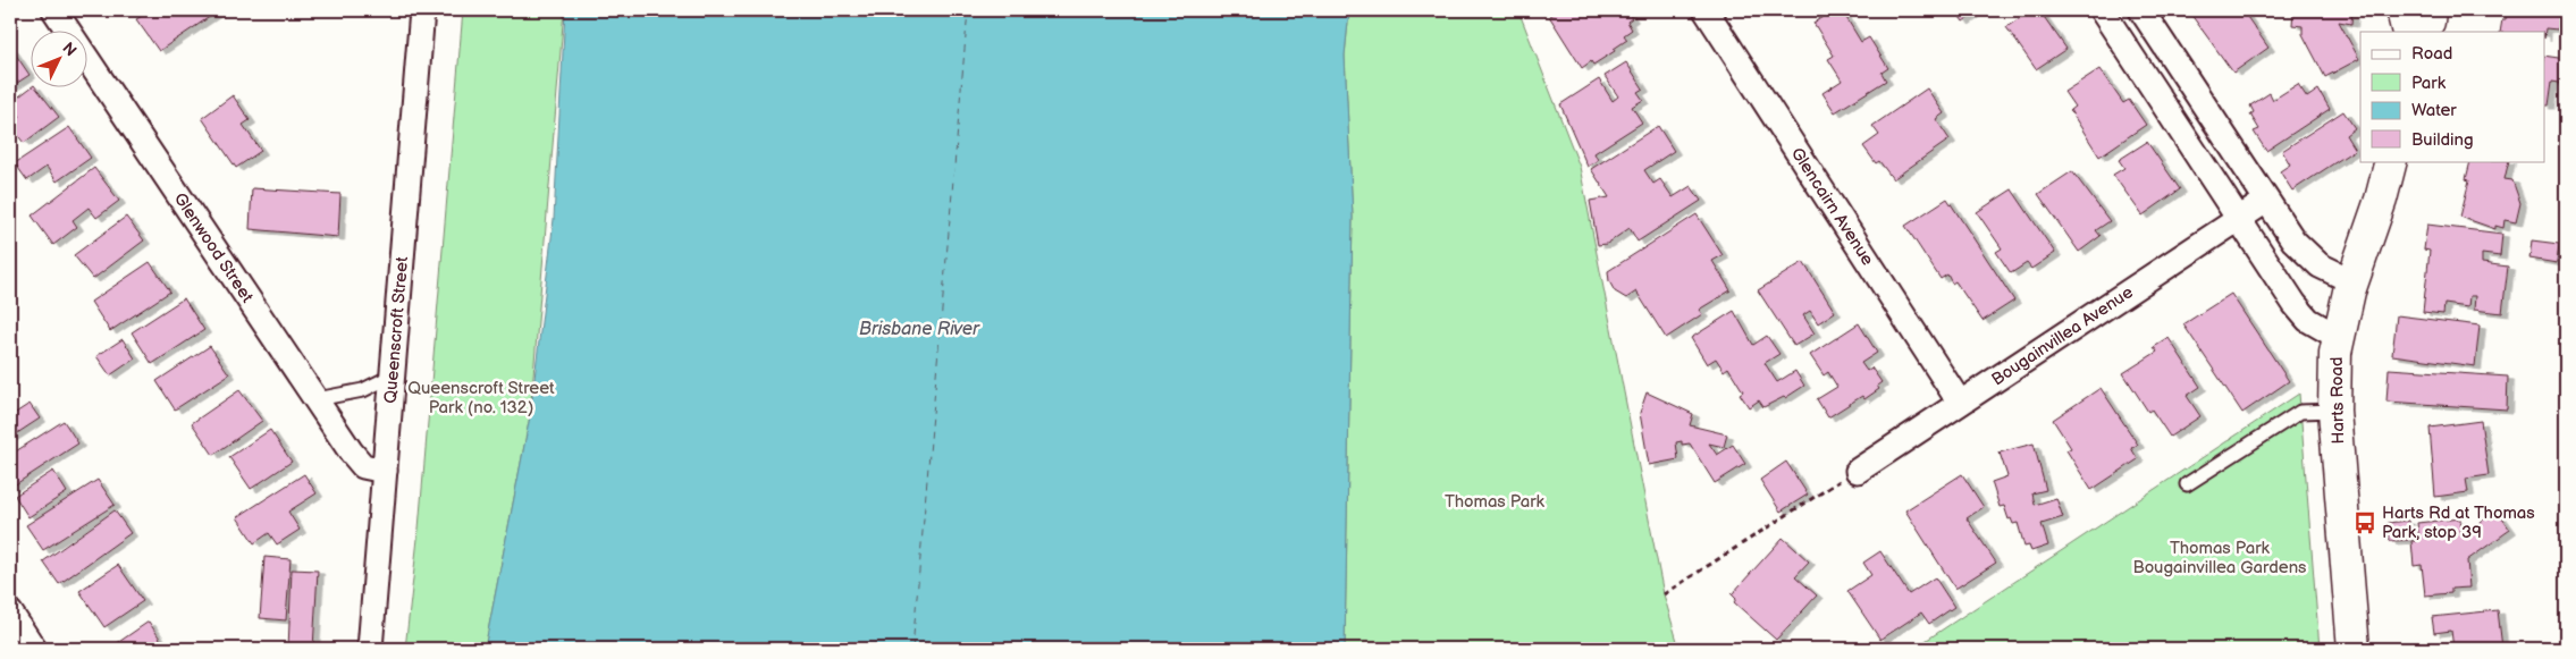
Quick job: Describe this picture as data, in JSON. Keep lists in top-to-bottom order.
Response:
{
  "streets": {
    "street": [
      "Glencairn Avenue",
      "Glenwood Street",
      "Queenscroft Street",
      "Bougainvillea Avenue",
      "Harts Road"
    ]
  },
  "crossings": [
    ["Glencairn Avenue", "Bougainvillea Avenue"],
    ["Glenwood Street", "Queenscroft Street"]
  ],
  "water": ["Brisbane River"],
  "parks": ["Queenscroft Street Park (no. 132)", "Thomas Park", "Thomas Park Bougainvillea Gardens"],
  "places": {
    "bus stop": ["Harts Rd at Thomas Park, stop 39"]
  },
  "legend": [
    "Road",
    "Park",
    "Water",
    "Building"
  ],
  "north": "top right"
}
